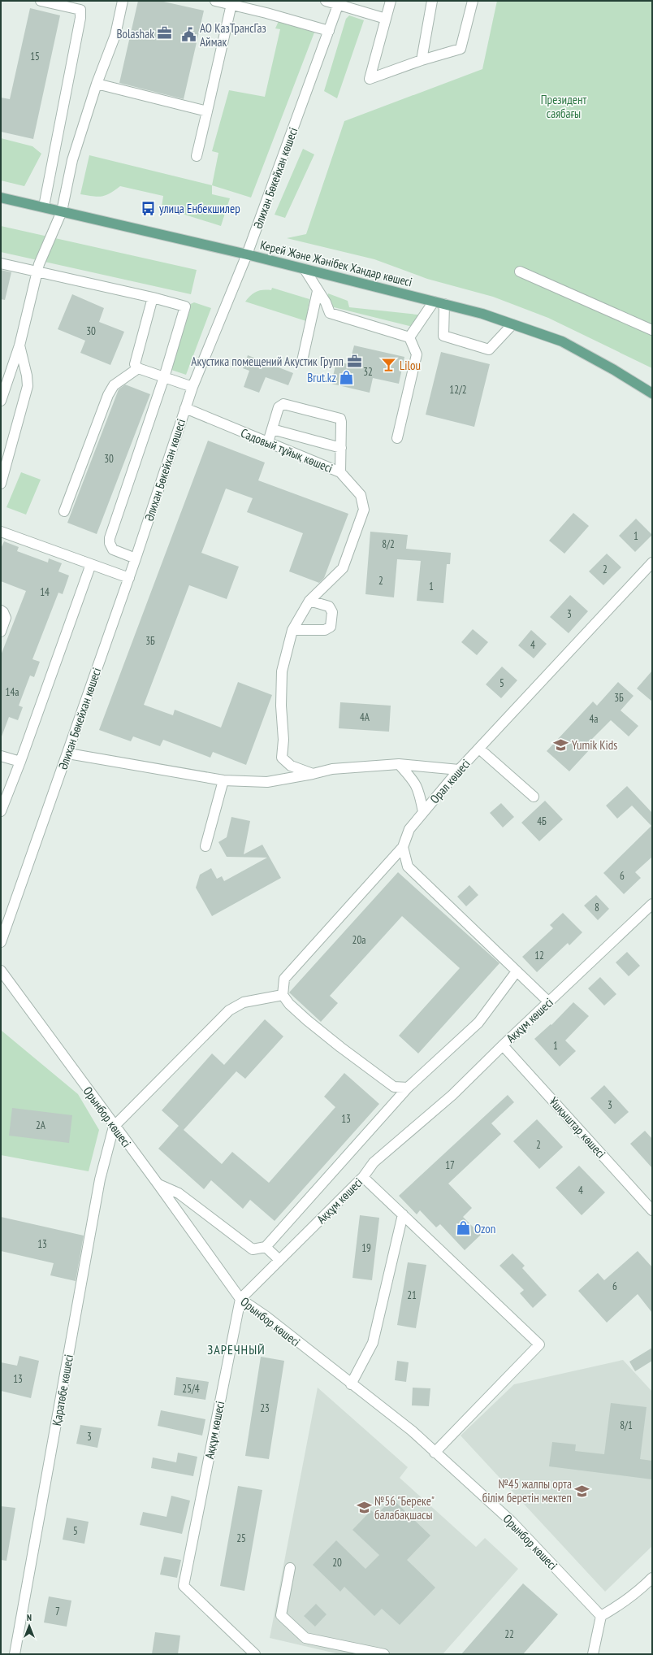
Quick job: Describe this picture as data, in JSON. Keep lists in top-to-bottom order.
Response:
{
  "streets": {
    "main road": ["Керей Және Жәнібек Хандар көшесі"],
    "street": [
      "Әлихан Бөкейхан көшесі",
      "Садовый тұйық көшесі",
      "Орал көшесі",
      "Аққұм көшесі",
      "Орынбор көшесі",
      "Ұшқыштар көшесі",
      "Қаратөбе көшесі"
    ]
  },
  "crossings": [
    ["Әлихан Бөкейхан көшесі", "Керей Және Жәнібек Хандар көшесі"],
    ["Әлихан Бөкейхан көшесі", "Садовый тұйық көшесі"],
    ["Аққұм көшесі", "Орынбор көшесі"],
    ["Аққұм көшесі", "Ұшқыштар көшесі"],
    ["Орынбор көшесі", "Қаратөбе көшесі"]
  ],
  "districts": ["ЗАРЕЧНЫЙ"],
  "parks": ["Президент саябағы"],
  "places": {
    "office": ["Bolashak", "Акустика помещений Акустик Групп"],
    "public building": ["АО КазТрансГаз Аймак"],
    "bus stop": ["улица Енбекшилер"],
    "bar": ["Lilou"],
    "shop": ["Brut.kz", "Ozon"],
    "school or university": ["Yumik Kids", "№45 жалпы орта білім беретін мектеп", "№56 \"Береке\" балабақшасы"]
  },
  "house_numbers": [
    "15",
    "30",
    "32",
    "12/2",
    "30",
    "1",
    "8/2",
    "2",
    "2",
    "1",
    "14",
    "3",
    "3Б",
    "4",
    "5",
    "14а",
    "3Б",
    "4А",
    "4а",
    "4Б",
    "6",
    "8",
    "20а",
    "12",
    "1",
    "3",
    "13",
    "2А",
    "2",
    "17",
    "4",
    "13",
    "19",
    "6",
    "21",
    "13",
    "25/4",
    "23",
    "8/1",
    "3",
    "5",
    "25",
    "20",
    "7",
    "22"
  ],
  "north": "top"
}
